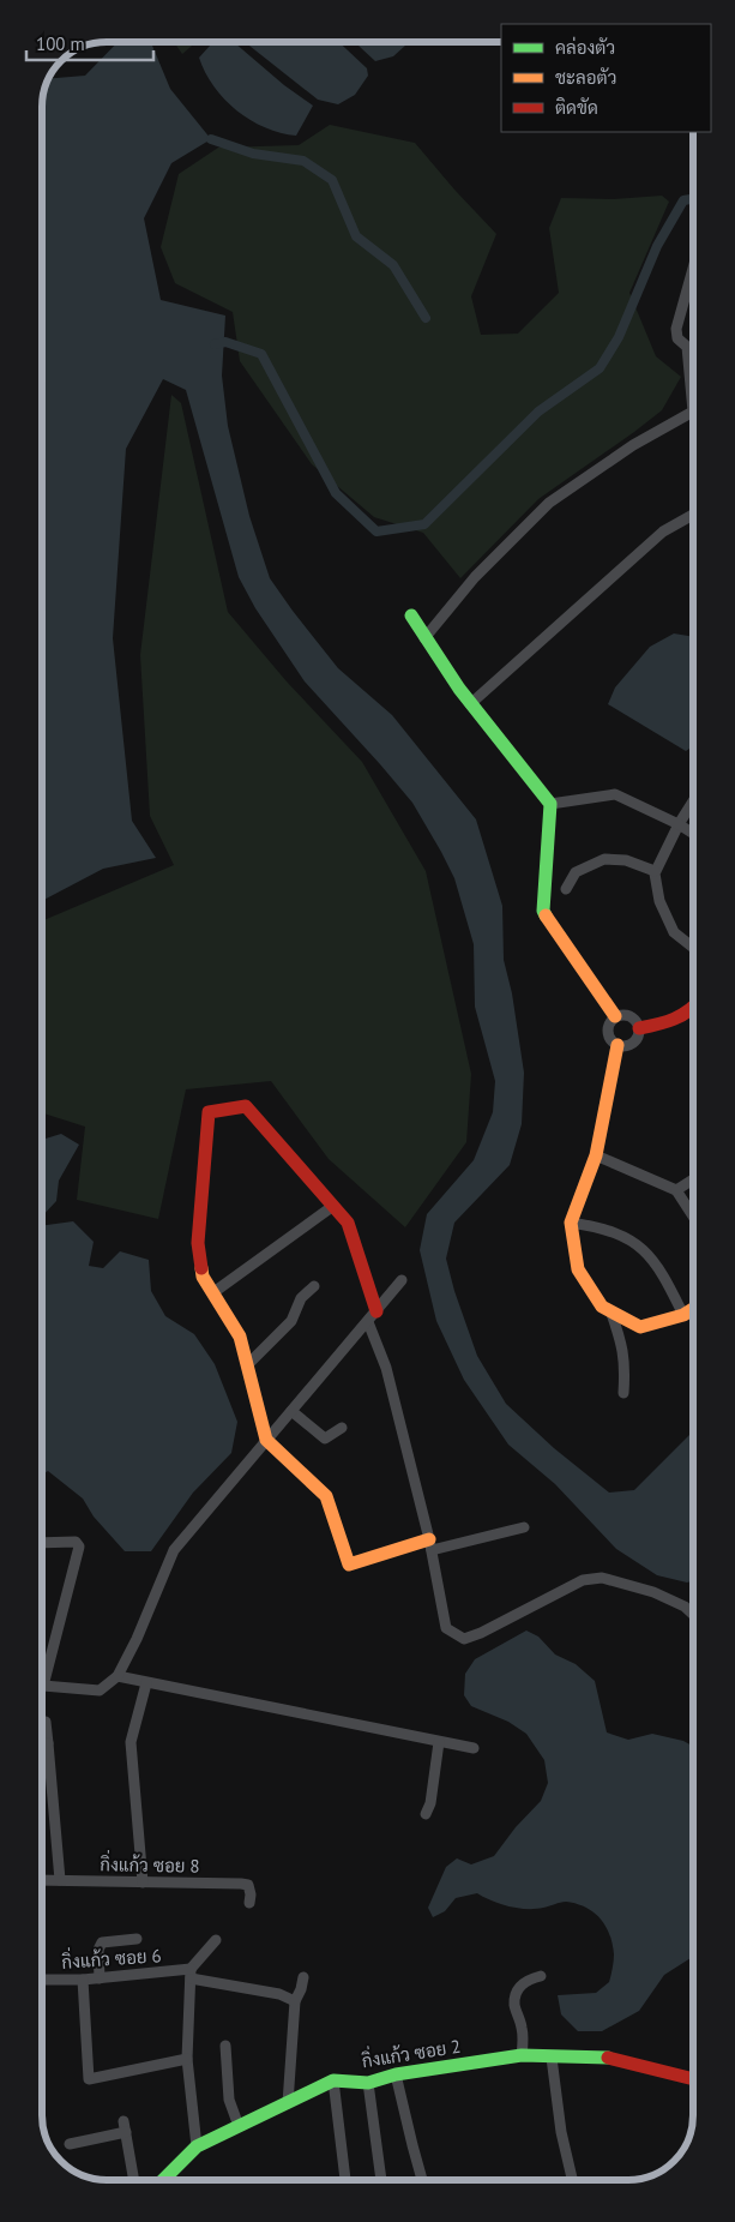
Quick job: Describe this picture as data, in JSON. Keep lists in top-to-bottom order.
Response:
{
  "streets": {
    "street": ["กิ่งแก้ว ซอย 8", "กิ่งแก้ว ซอย 6", "กิ่งแก้ว ซอย 2"]
  },
  "legend": ["คล่องตัว", "ชะลอตัว", "ติดขัด"],
  "scale_bar": "100 m"
}
